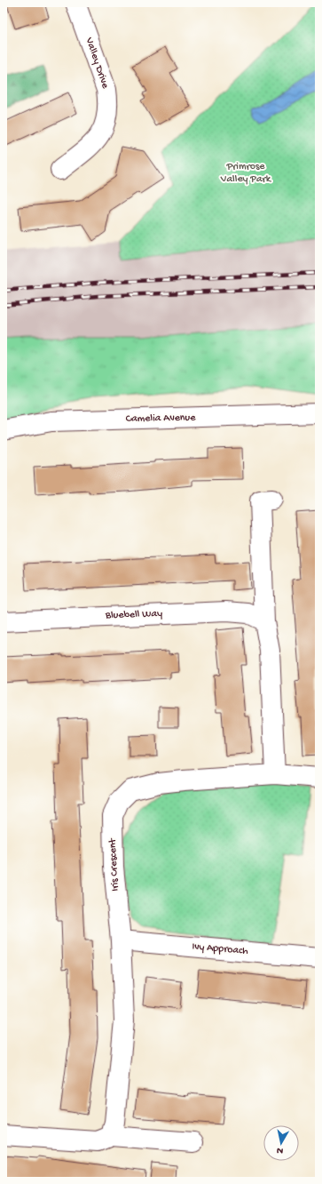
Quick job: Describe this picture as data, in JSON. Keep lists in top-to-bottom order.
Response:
{
  "streets": {
    "street": [
      "Valley Drive",
      "Camelia Avenue",
      "Bluebell Way",
      "Iris Crescent",
      "Ivy Approach"
    ]
  },
  "crossings": [
    ["Iris Crescent", "Ivy Approach"]
  ],
  "parks": ["Primrose Valley Park"],
  "north": "bottom"
}
